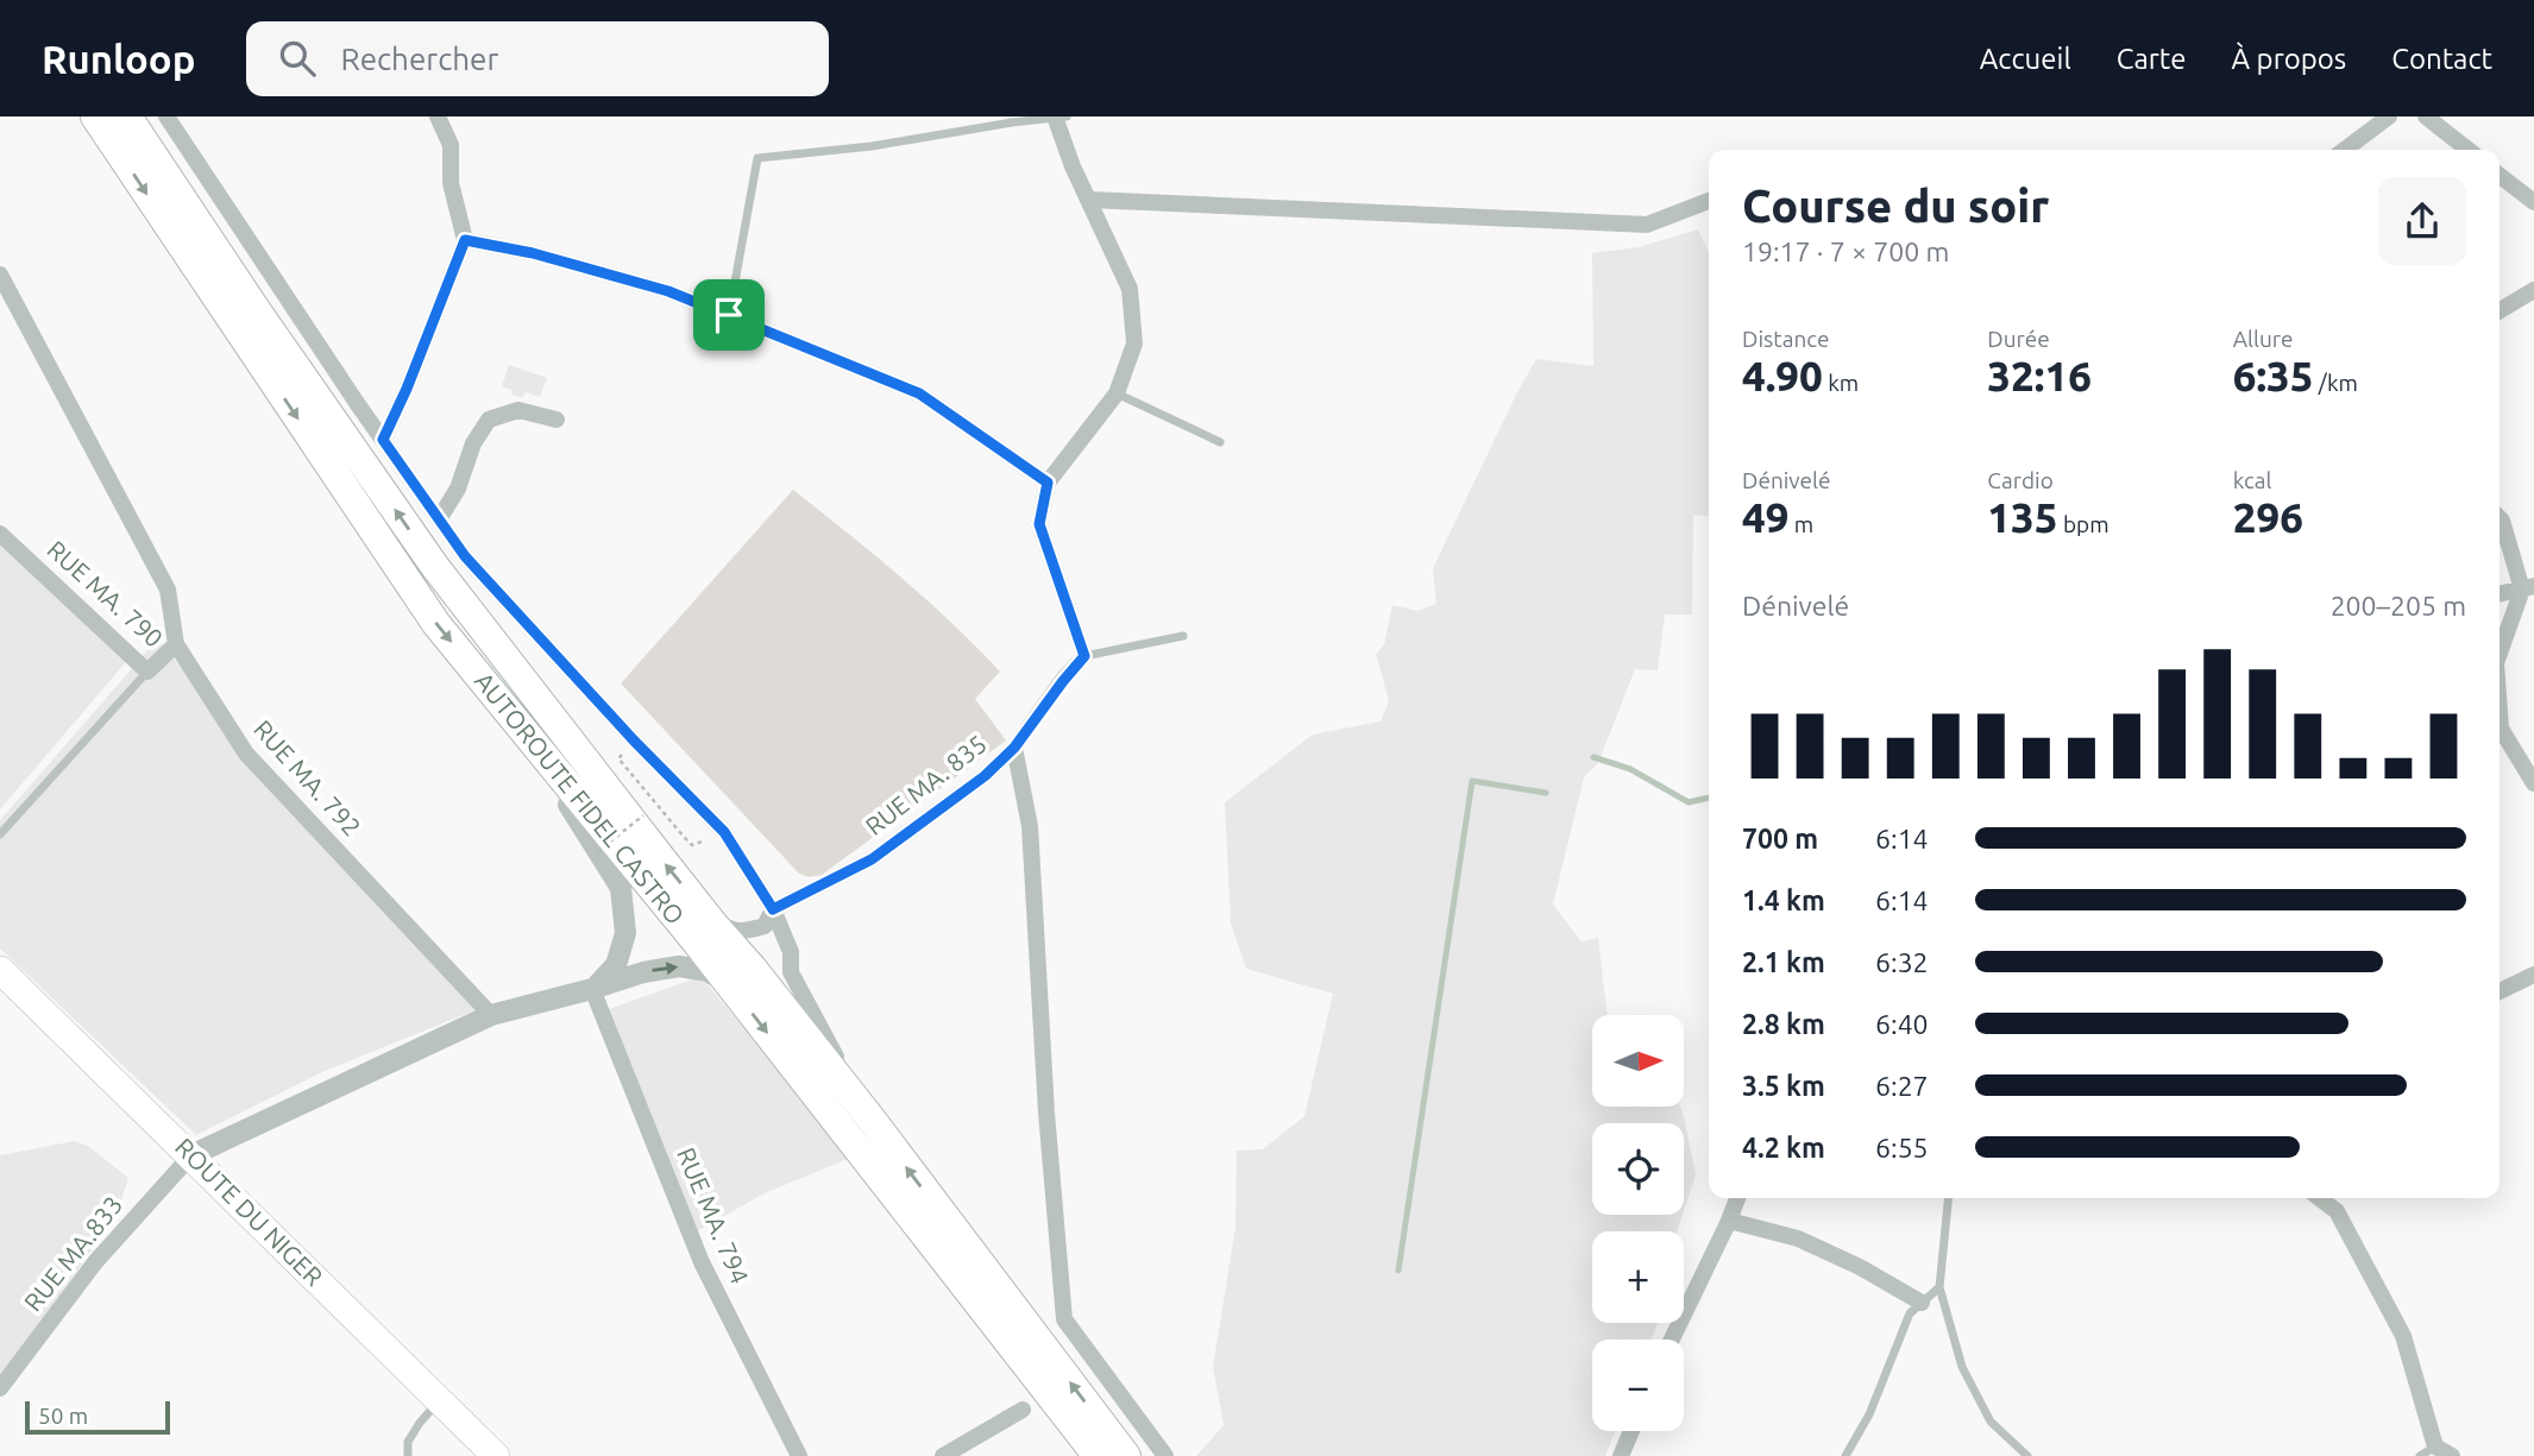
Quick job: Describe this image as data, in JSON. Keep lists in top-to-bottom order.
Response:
{
  "streets": {
    "highway": ["AUTOROUTE FIDEL CASTRO"],
    "main road": ["ROUTE DU NIGER"],
    "street": [
      "RUE MA. 790",
      "RUE MA. 792",
      "RUE MA. 835",
      "RUE MA. 794",
      "RUE MA.833"
    ]
  },
  "crossings": [
    ["RUE MA. 790", "RUE MA. 792"],
    ["RUE MA. 835", "AUTOROUTE FIDEL CASTRO"],
    ["ROUTE DU NIGER", "RUE MA.833"]
  ],
  "scale_bar": "50 m",
  "north": "right",
  "page": {
    "header": "Runloop",
    "search": "Rechercher",
    "nav": [
      "Accueil",
      "Carte",
      "À propos",
      "Contact"
    ],
    "heading": ["Course du soir", "19:17 · 7 × 700 m"],
    "stats": [
      ["Distance", "4.90 km"],
      ["Durée", "32:16"],
      ["Allure", "6:35 /km"],
      ["Dénivelé", "49 m"],
      ["Cardio", "135 bpm"],
      ["kcal", "296"]
    ],
    "chart": ["Dénivelé", "200–205 m"],
    "list": [
      {
        "name": "700 m",
        "note": "6:14"
      },
      {
        "name": "1.4 km",
        "note": "6:14"
      },
      {
        "name": "2.1 km",
        "note": "6:32"
      },
      {
        "name": "2.8 km",
        "note": "6:40"
      },
      {
        "name": "3.5 km",
        "note": "6:27"
      },
      {
        "name": "4.2 km",
        "note": "6:55"
      }
    ],
    "map_buttons": ["+", "−"],
    "scale": "50 m"
  }
}
